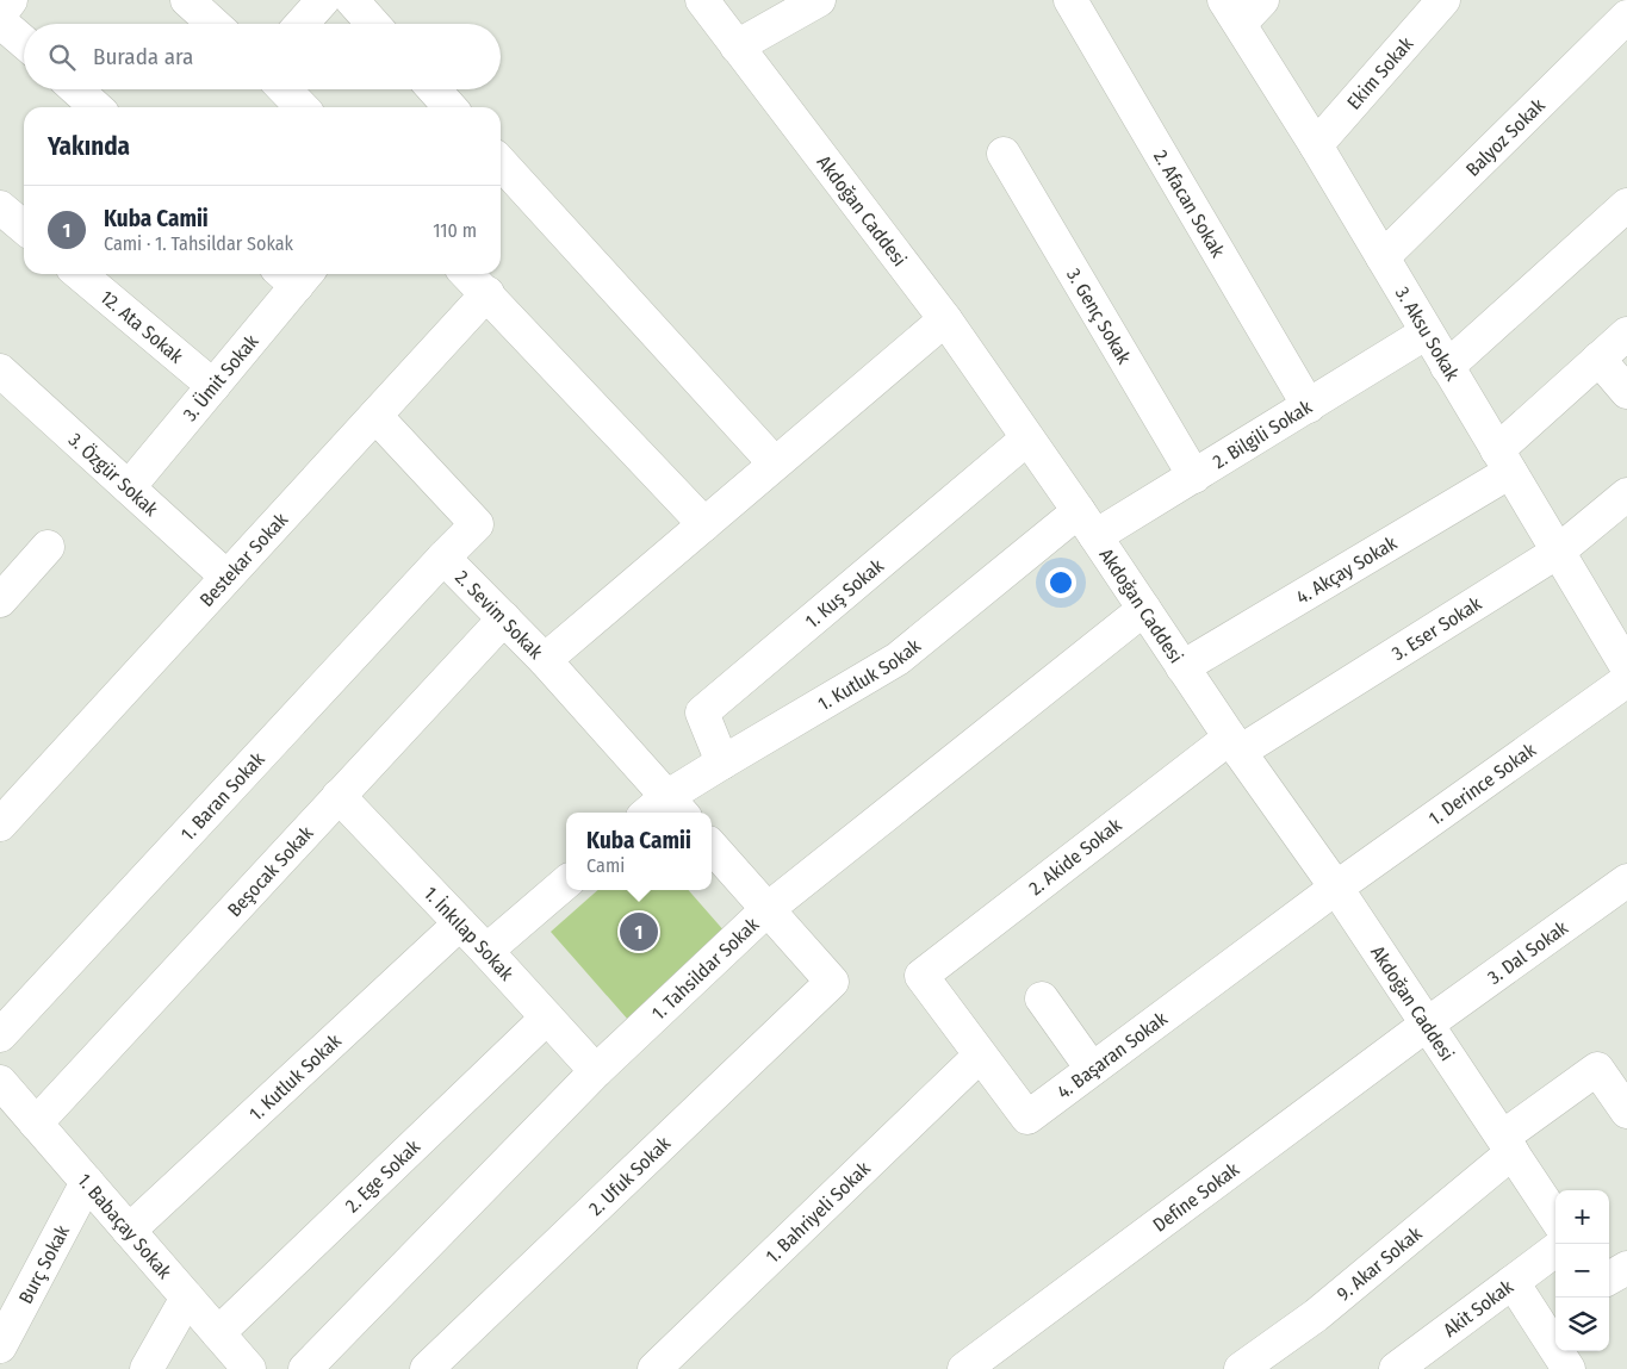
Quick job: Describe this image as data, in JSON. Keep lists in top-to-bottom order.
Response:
{
  "streets": {
    "street": [
      "Ekim Sokak",
      "Balyoz Sokak",
      "2. Afacan Sokak",
      "Akdoğan Caddesi",
      "3. Genç Sokak",
      "12. Ata Sokak",
      "3. Aksu Sokak",
      "3. Ümit Sokak",
      "2. Bilgili Sokak",
      "3. Özgür Sokak",
      "Bestekar Sokak",
      "4. Akçay Sokak",
      "1. Kuş Sokak",
      "2. Sevim Sokak",
      "3. Eser Sokak",
      "1. Kutluk Sokak",
      "1. Derince Sokak",
      "1. Baran Sokak",
      "2. Akide Sokak",
      "Beşocak Sokak",
      "1. İnkılap Sokak",
      "3. Dal Sokak",
      "1. Tahsildar Sokak",
      "4. Başaran Sokak",
      "2. Ege Sokak",
      "2. Ufuk Sokak",
      "Define Sokak",
      "1. Bahriyeli Sokak",
      "1. Babaçay Sokak",
      "9. Akar Sokak",
      "Burç Sokak",
      "Akit Sokak"
    ]
  },
  "crossings": [
    ["Ekim Sokak", "3. Aksu Sokak"],
    ["Balyoz Sokak", "3. Aksu Sokak"],
    ["2. Afacan Sokak", "2. Bilgili Sokak"],
    ["Akdoğan Caddesi", "2. Bilgili Sokak"],
    ["Akdoğan Caddesi", "4. Akçay Sokak"],
    ["Akdoğan Caddesi", "1. Kuş Sokak"],
    ["Akdoğan Caddesi", "3. Eser Sokak"],
    ["Akdoğan Caddesi", "1. Kutluk Sokak"],
    ["Akdoğan Caddesi", "1. Derince Sokak"],
    ["Akdoğan Caddesi", "2. Akide Sokak"],
    ["Akdoğan Caddesi", "3. Dal Sokak"],
    ["Akdoğan Caddesi", "1. Tahsildar Sokak"],
    ["Akdoğan Caddesi", "4. Başaran Sokak"],
    ["Akdoğan Caddesi", "Define Sokak"],
    ["Akdoğan Caddesi", "9. Akar Sokak"],
    ["3. Genç Sokak", "2. Bilgili Sokak"],
    ["12. Ata Sokak", "3. Ümit Sokak"],
    ["3. Aksu Sokak", "2. Bilgili Sokak"],
    ["3. Aksu Sokak", "4. Akçay Sokak"],
    ["3. Aksu Sokak", "3. Eser Sokak"],
    ["3. Ümit Sokak", "3. Özgür Sokak"],
    ["2. Bilgili Sokak", "1. Kutluk Sokak"],
    ["3. Özgür Sokak", "Bestekar Sokak"],
    ["Bestekar Sokak", "2. Sevim Sokak"],
    ["1. Kuş Sokak", "1. Kutluk Sokak"],
    ["2. Sevim Sokak", "1. Kutluk Sokak"],
    ["2. Sevim Sokak", "1. Baran Sokak"],
    ["2. Sevim Sokak", "Beşocak Sokak"],
    ["3. Eser Sokak", "2. Akide Sokak"],
    ["1. Kutluk Sokak", "1. İnkılap Sokak"],
    ["1. Kutluk Sokak", "1. Babaçay Sokak"],
    ["1. Derince Sokak", "4. Başaran Sokak"],
    ["2. Akide Sokak", "4. Başaran Sokak"],
    ["Beşocak Sokak", "1. İnkılap Sokak"],
    ["Beşocak Sokak", "1. Babaçay Sokak"],
    ["1. İnkılap Sokak", "1. Tahsildar Sokak"],
    ["1. İnkılap Sokak", "2. Ege Sokak"],
    ["3. Dal Sokak", "Define Sokak"],
    ["1. Tahsildar Sokak", "2. Ufuk Sokak"],
    ["4. Başaran Sokak", "1. Bahriyeli Sokak"],
    ["2. Ege Sokak", "1. Babaçay Sokak"],
    ["1. Babaçay Sokak", "Burç Sokak"]
  ],
  "page": {
    "search": "Burada ara",
    "heading": "Yakında",
    "list": [
      {
        "mark": "1",
        "name": "Kuba Camii",
        "note": "Cami · 1. Tahsildar Sokak",
        "value": "110 m"
      }
    ],
    "popup": ["Kuba Camii", "Cami"],
    "pins": "1",
    "map_buttons": ["+", "−"]
  }
}
